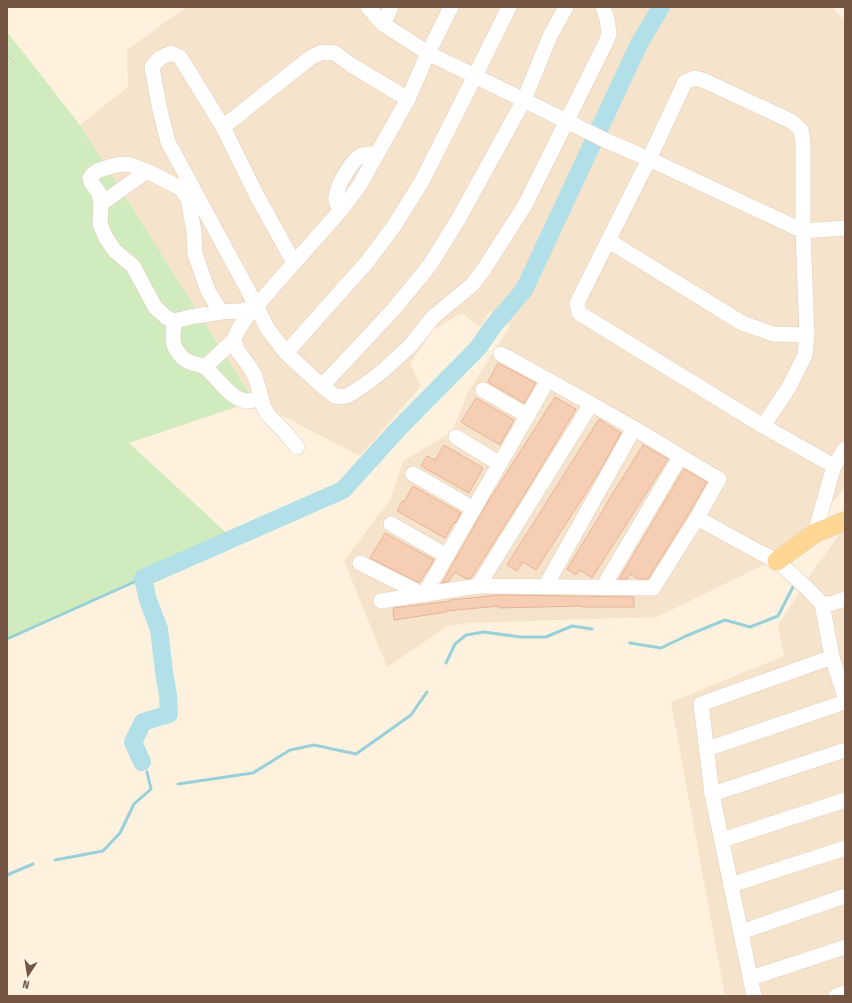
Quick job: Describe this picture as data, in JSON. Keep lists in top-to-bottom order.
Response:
{
  "north": "bottom"
}
